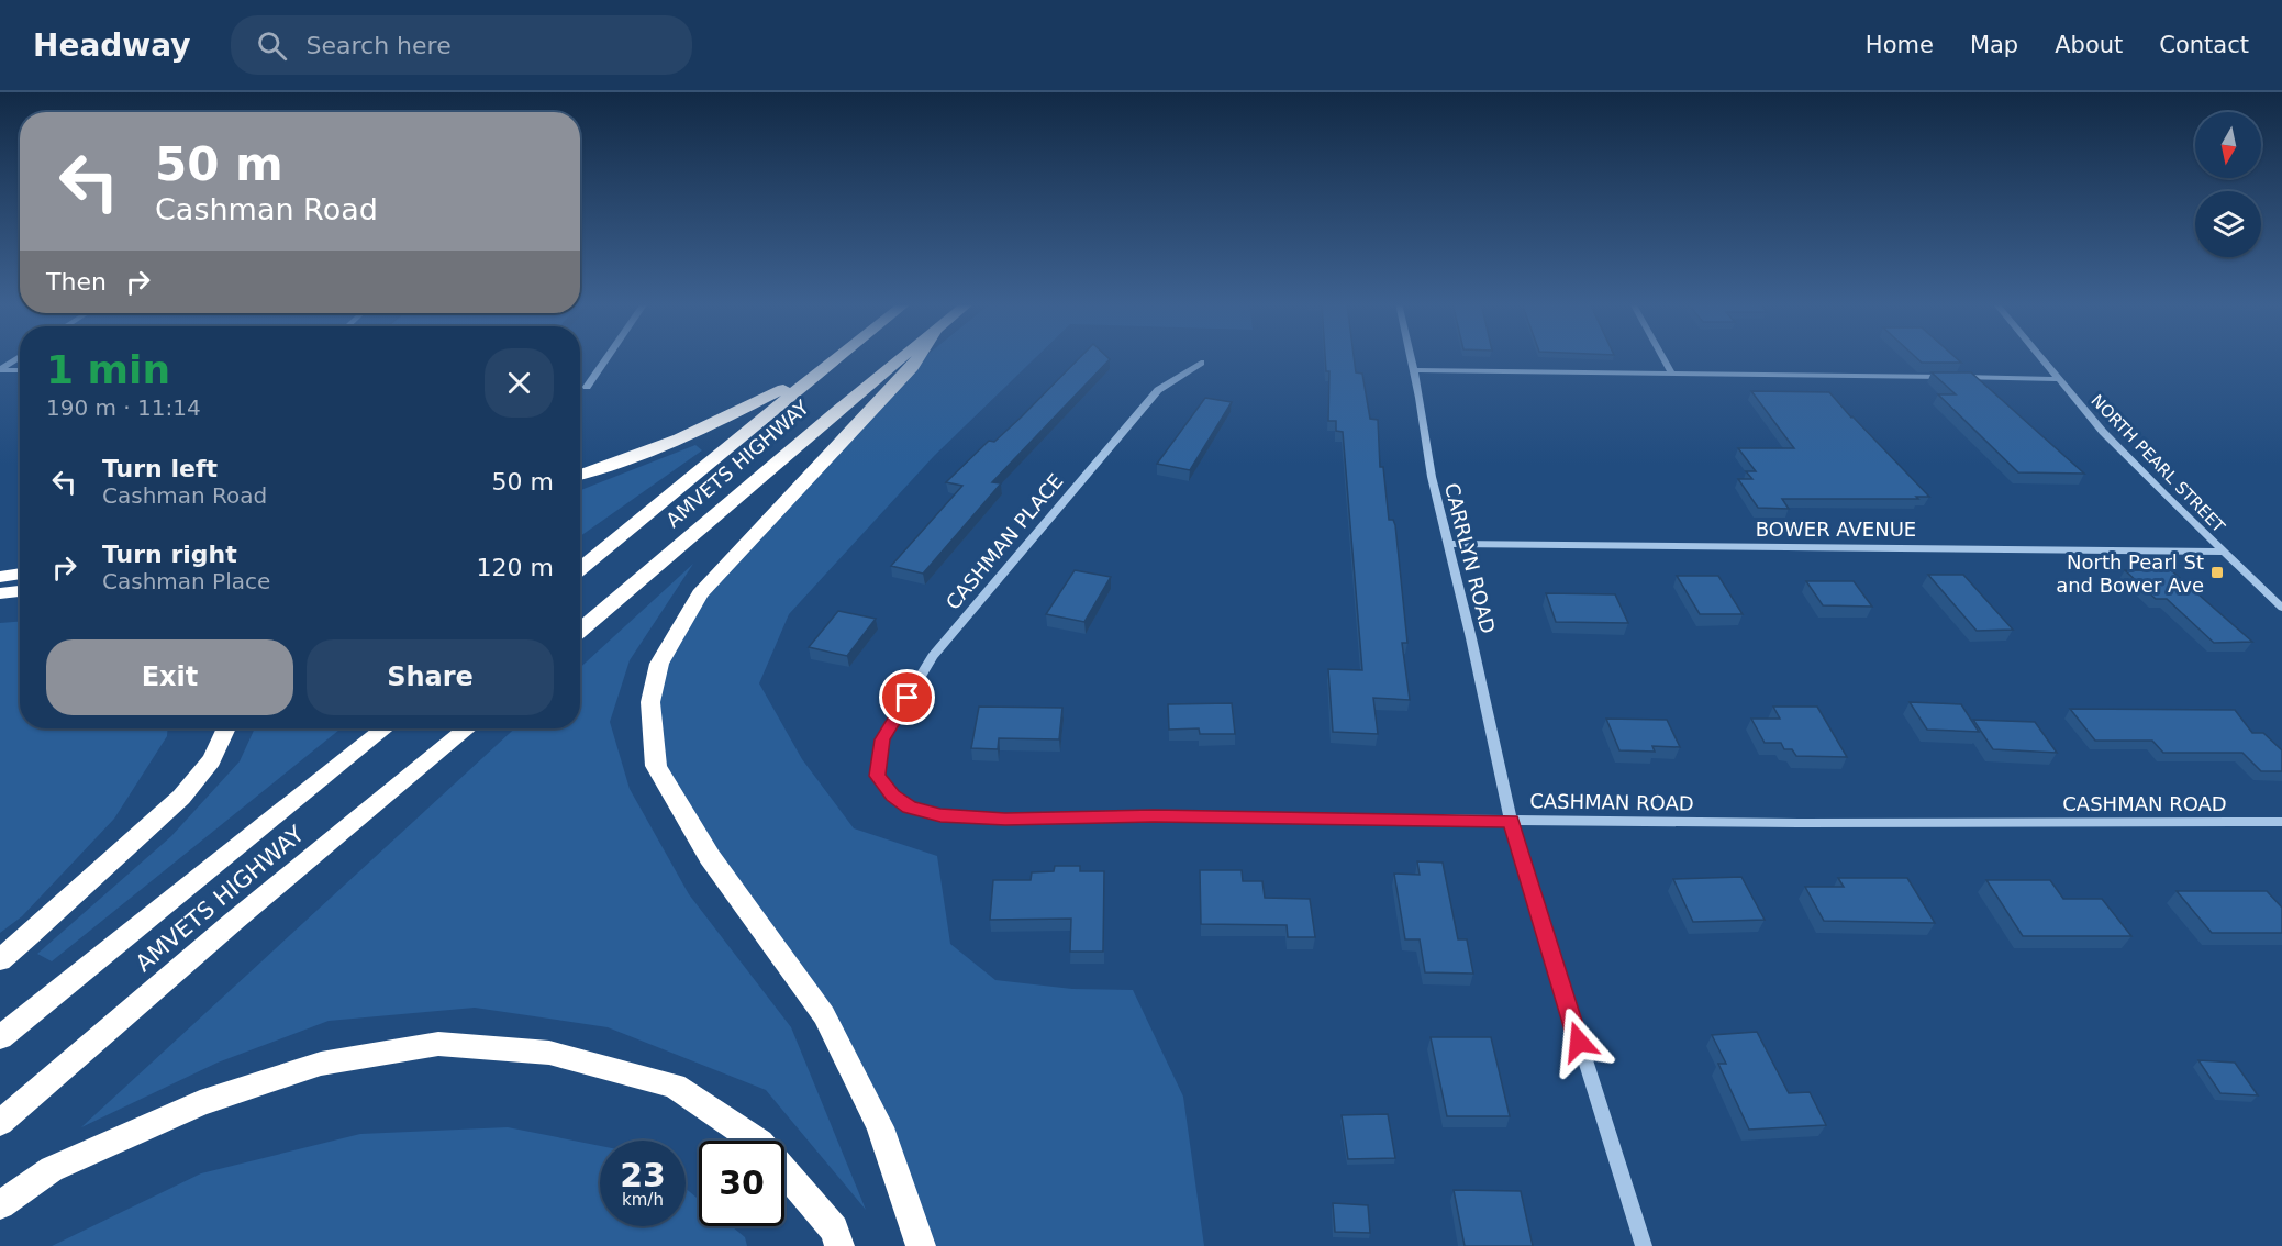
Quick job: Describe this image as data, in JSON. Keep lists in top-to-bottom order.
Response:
{
  "streets": {
    "highway": ["AMVETS HIGHWAY"],
    "street": [
      "NORTH PEARL STREET",
      "BOWER AVENUE",
      "CASHMAN PLACE",
      "CARRLYN ROAD",
      "CASHMAN ROAD"
    ]
  },
  "crossings": [
    ["NORTH PEARL STREET", "BOWER AVENUE"],
    ["BOWER AVENUE", "CARRLYN ROAD"],
    ["CASHMAN PLACE", "CASHMAN ROAD"],
    ["CARRLYN ROAD", "CASHMAN ROAD"]
  ],
  "places": {
    "transit": ["North Pearl St and Bower Ave"]
  },
  "north": "bottom",
  "page": {
    "header": "Headway",
    "search": "Search here",
    "nav": [
      "Home",
      "Map",
      "About",
      "Contact"
    ],
    "turn": ["50 m", "Cashman Road"],
    "then": "Then",
    "heading": ["1 min", "190 m · 11:14"],
    "list": [
      {
        "name": "Turn left",
        "note": "Cashman Road",
        "value": "50 m"
      },
      {
        "name": "Turn right",
        "note": "Cashman Place",
        "value": "120 m"
      }
    ],
    "buttons": ["Exit", "Share"],
    "speed": "23 km/h",
    "limit": "30"
  }
}
